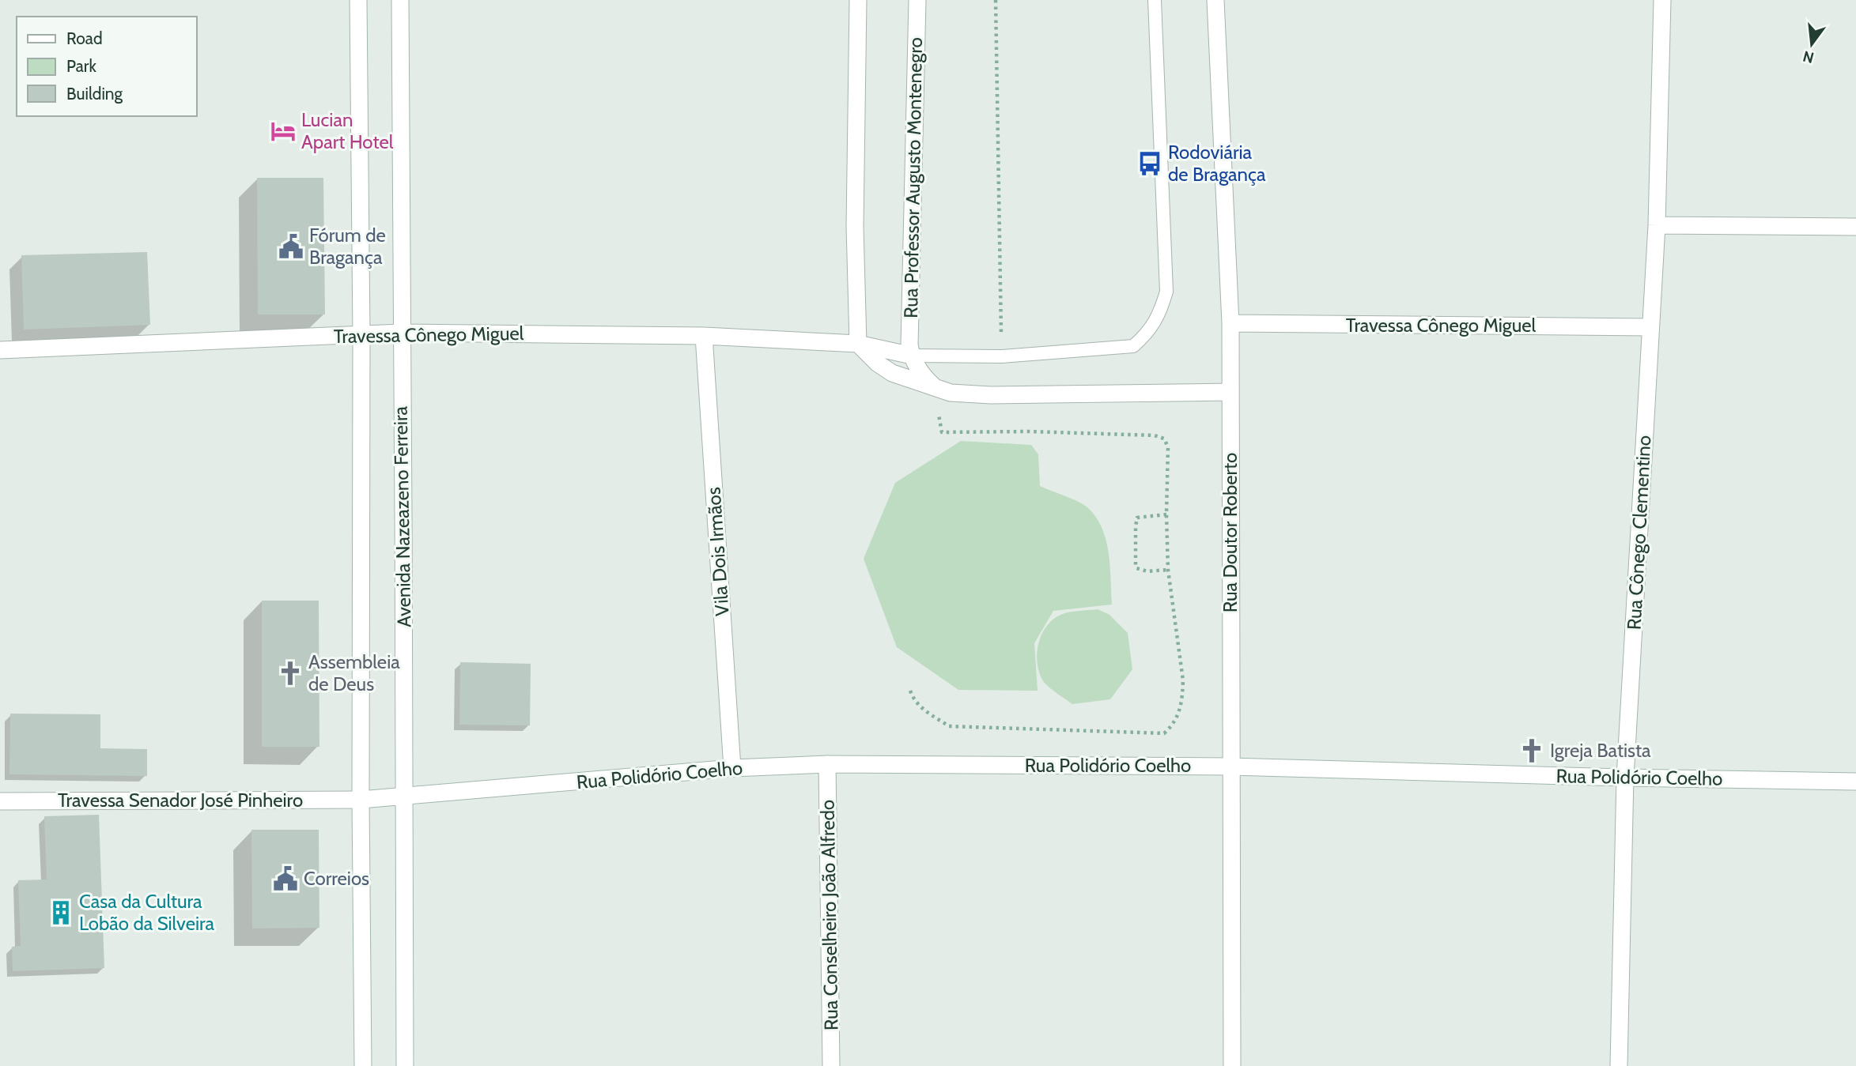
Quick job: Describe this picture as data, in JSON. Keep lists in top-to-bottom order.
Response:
{
  "streets": {
    "street": [
      "Rua Professor Augusto Montenegro",
      "Travessa Cônego Miguel",
      "Avenida Nazeazeno Ferreira",
      "Rua Doutor Roberto",
      "Rua Cônego Clementino",
      "Vila Dois Irmãos",
      "Rua Polidório Coelho",
      "Travessa Senador José Pinheiro",
      "Rua Conselheiro João Alfredo"
    ]
  },
  "crossings": [
    ["Rua Professor Augusto Montenegro", "Travessa Cônego Miguel"],
    ["Travessa Cônego Miguel", "Avenida Nazeazeno Ferreira"],
    ["Travessa Cônego Miguel", "Rua Doutor Roberto"],
    ["Travessa Cônego Miguel", "Rua Cônego Clementino"],
    ["Travessa Cônego Miguel", "Vila Dois Irmãos"],
    ["Avenida Nazeazeno Ferreira", "Rua Polidório Coelho"],
    ["Avenida Nazeazeno Ferreira", "Travessa Senador José Pinheiro"],
    ["Rua Doutor Roberto", "Rua Polidório Coelho"],
    ["Rua Cônego Clementino", "Rua Polidório Coelho"],
    ["Vila Dois Irmãos", "Rua Polidório Coelho"],
    ["Rua Polidório Coelho", "Travessa Senador José Pinheiro"],
    ["Rua Polidório Coelho", "Rua Conselheiro João Alfredo"]
  ],
  "places": {
    "hotel": ["Lucian Apart Hotel"],
    "bus stop": ["Rodoviária de Bragança"],
    "public building": ["Fórum de Bragança", "Correios"],
    "church": ["Assembleia de Deus", "Igreja Batista"],
    "building": ["Casa da Cultura Lobão da Silveira"]
  },
  "legend": ["Road", "Park", "Building"],
  "north": "bottom"
}
